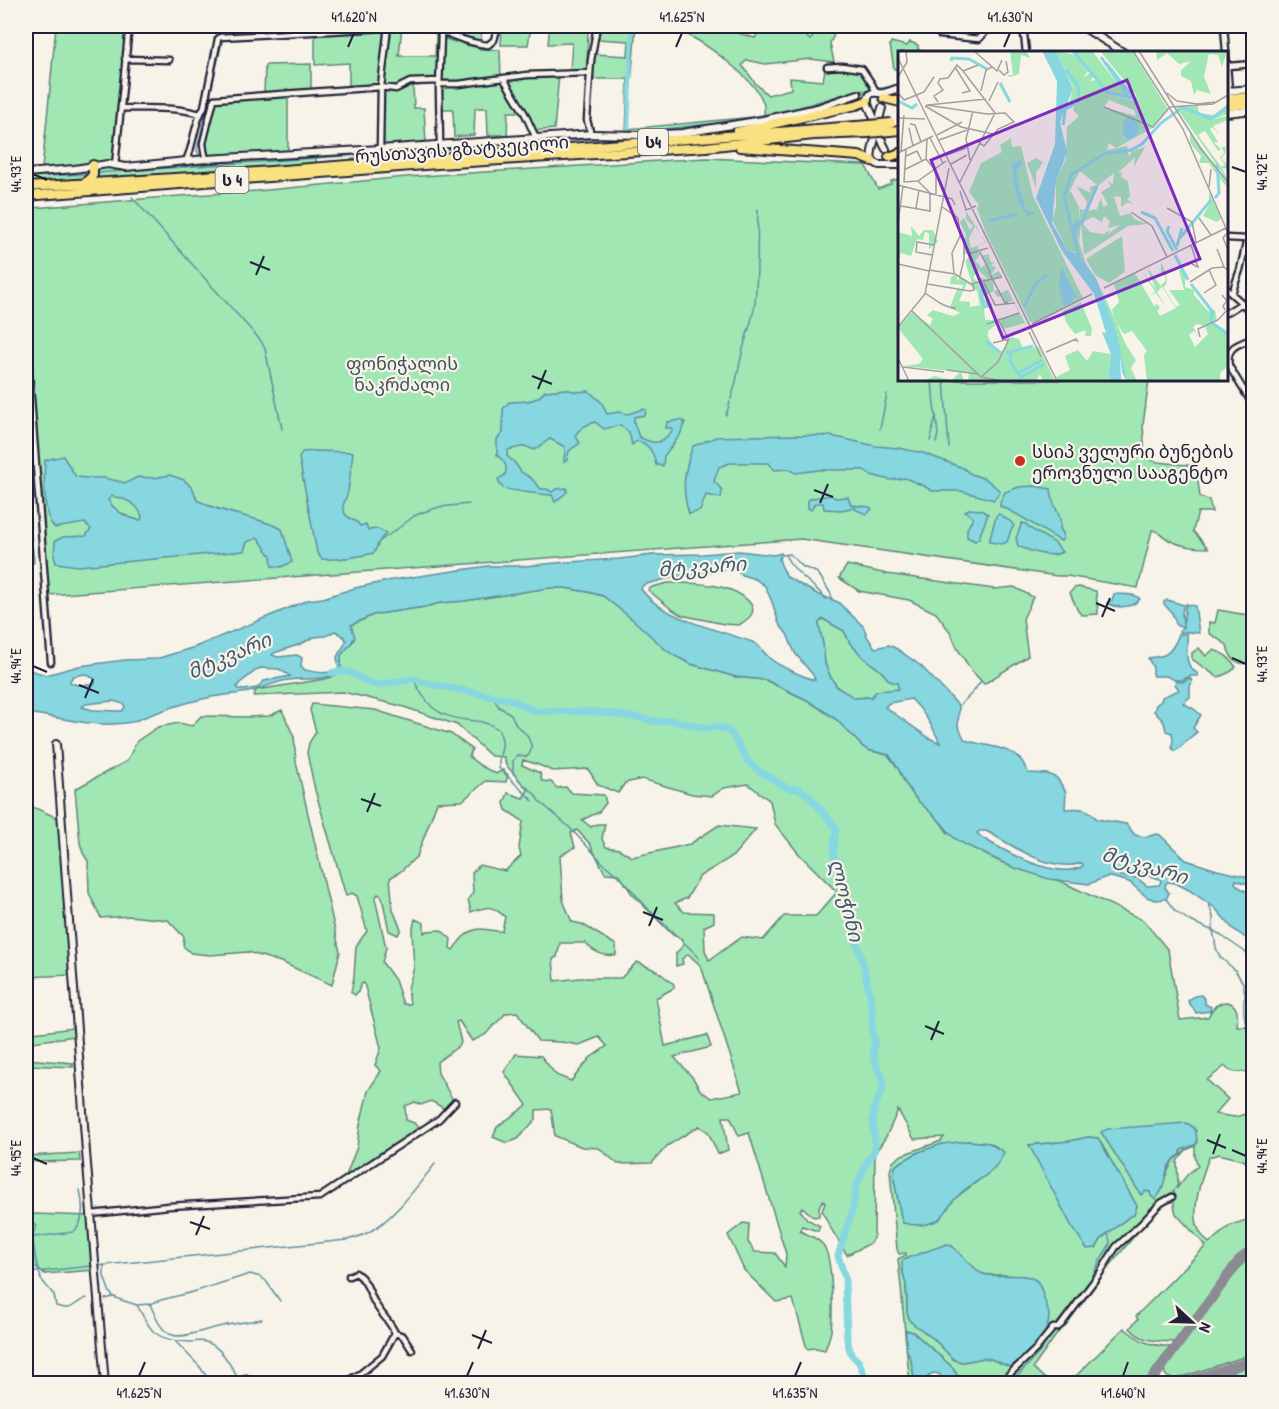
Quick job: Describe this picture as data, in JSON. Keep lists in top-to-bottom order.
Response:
{
  "streets": {
    "highway": ["ს4", "რუსთავის გზატკეცილი", "ს 4"]
  },
  "water": ["მტკვარი", "ლოჭინი"],
  "parks": ["ფონიჭალის ნაკრძალი"],
  "places": ["სსიპ ველური ბუნების ეროვნული სააგენტო"],
  "north": "right",
  "coordinates": [
    "41.620°N",
    "41.625°N",
    "41.630°N",
    "44.92°E",
    "44.93°E",
    "44.94°E",
    "44.95°E",
    "41.635°N",
    "41.640°N"
  ]
}
